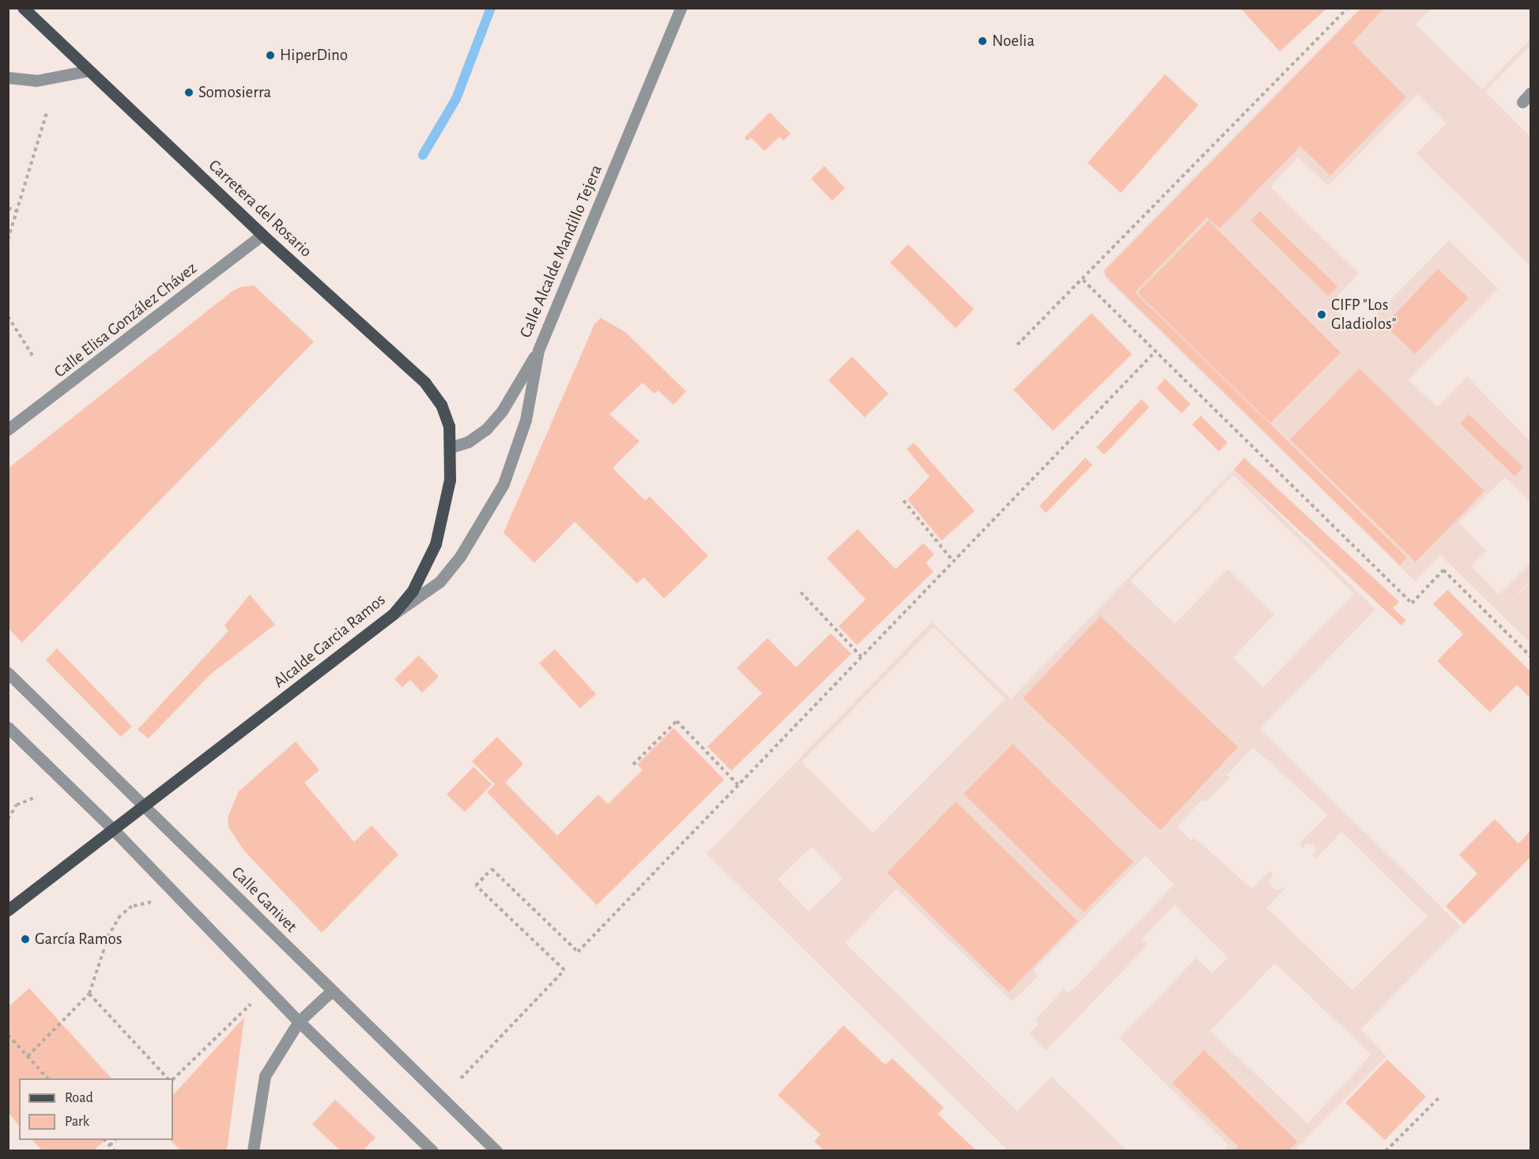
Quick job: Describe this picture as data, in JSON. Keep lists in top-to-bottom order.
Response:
{
  "streets": {
    "main road": ["Carretera del Rosario", "Alcalde Garcia Ramos"],
    "street": ["Calle Alcalde Mandillo Tejera", "Calle Elisa González Chávez", "Calle Ganivet"]
  },
  "crossings": [
    ["Carretera del Rosario", "Calle Elisa González Chávez"],
    ["Carretera del Rosario", "Alcalde Garcia Ramos"],
    ["Calle Alcalde Mandillo Tejera", "Alcalde Garcia Ramos"],
    ["Alcalde Garcia Ramos", "Calle Ganivet"]
  ],
  "places": [
    "Noelia",
    "HiperDino",
    "Somosierra",
    "CIFP \"Los Gladiolos\"",
    "García Ramos"
  ],
  "legend": ["Road", "Park"]
}
